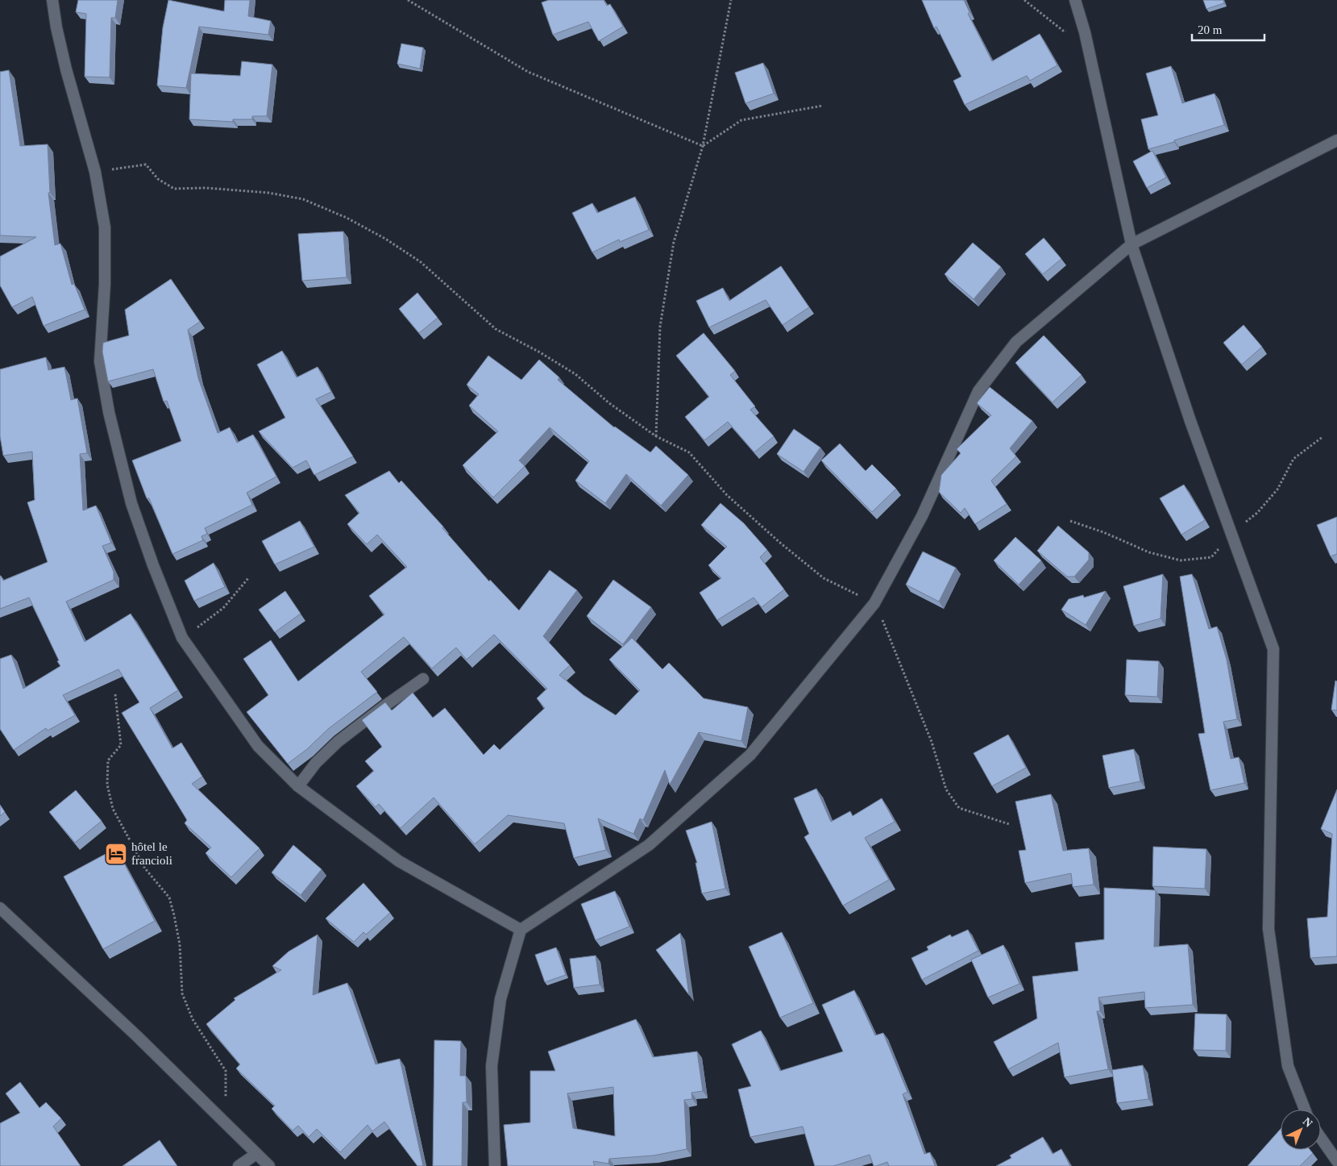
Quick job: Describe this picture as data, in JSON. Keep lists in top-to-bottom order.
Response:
{
  "places": {
    "hotel": ["hôtel le francioli"]
  },
  "scale_bar": "20 m",
  "north": "top right"
}
